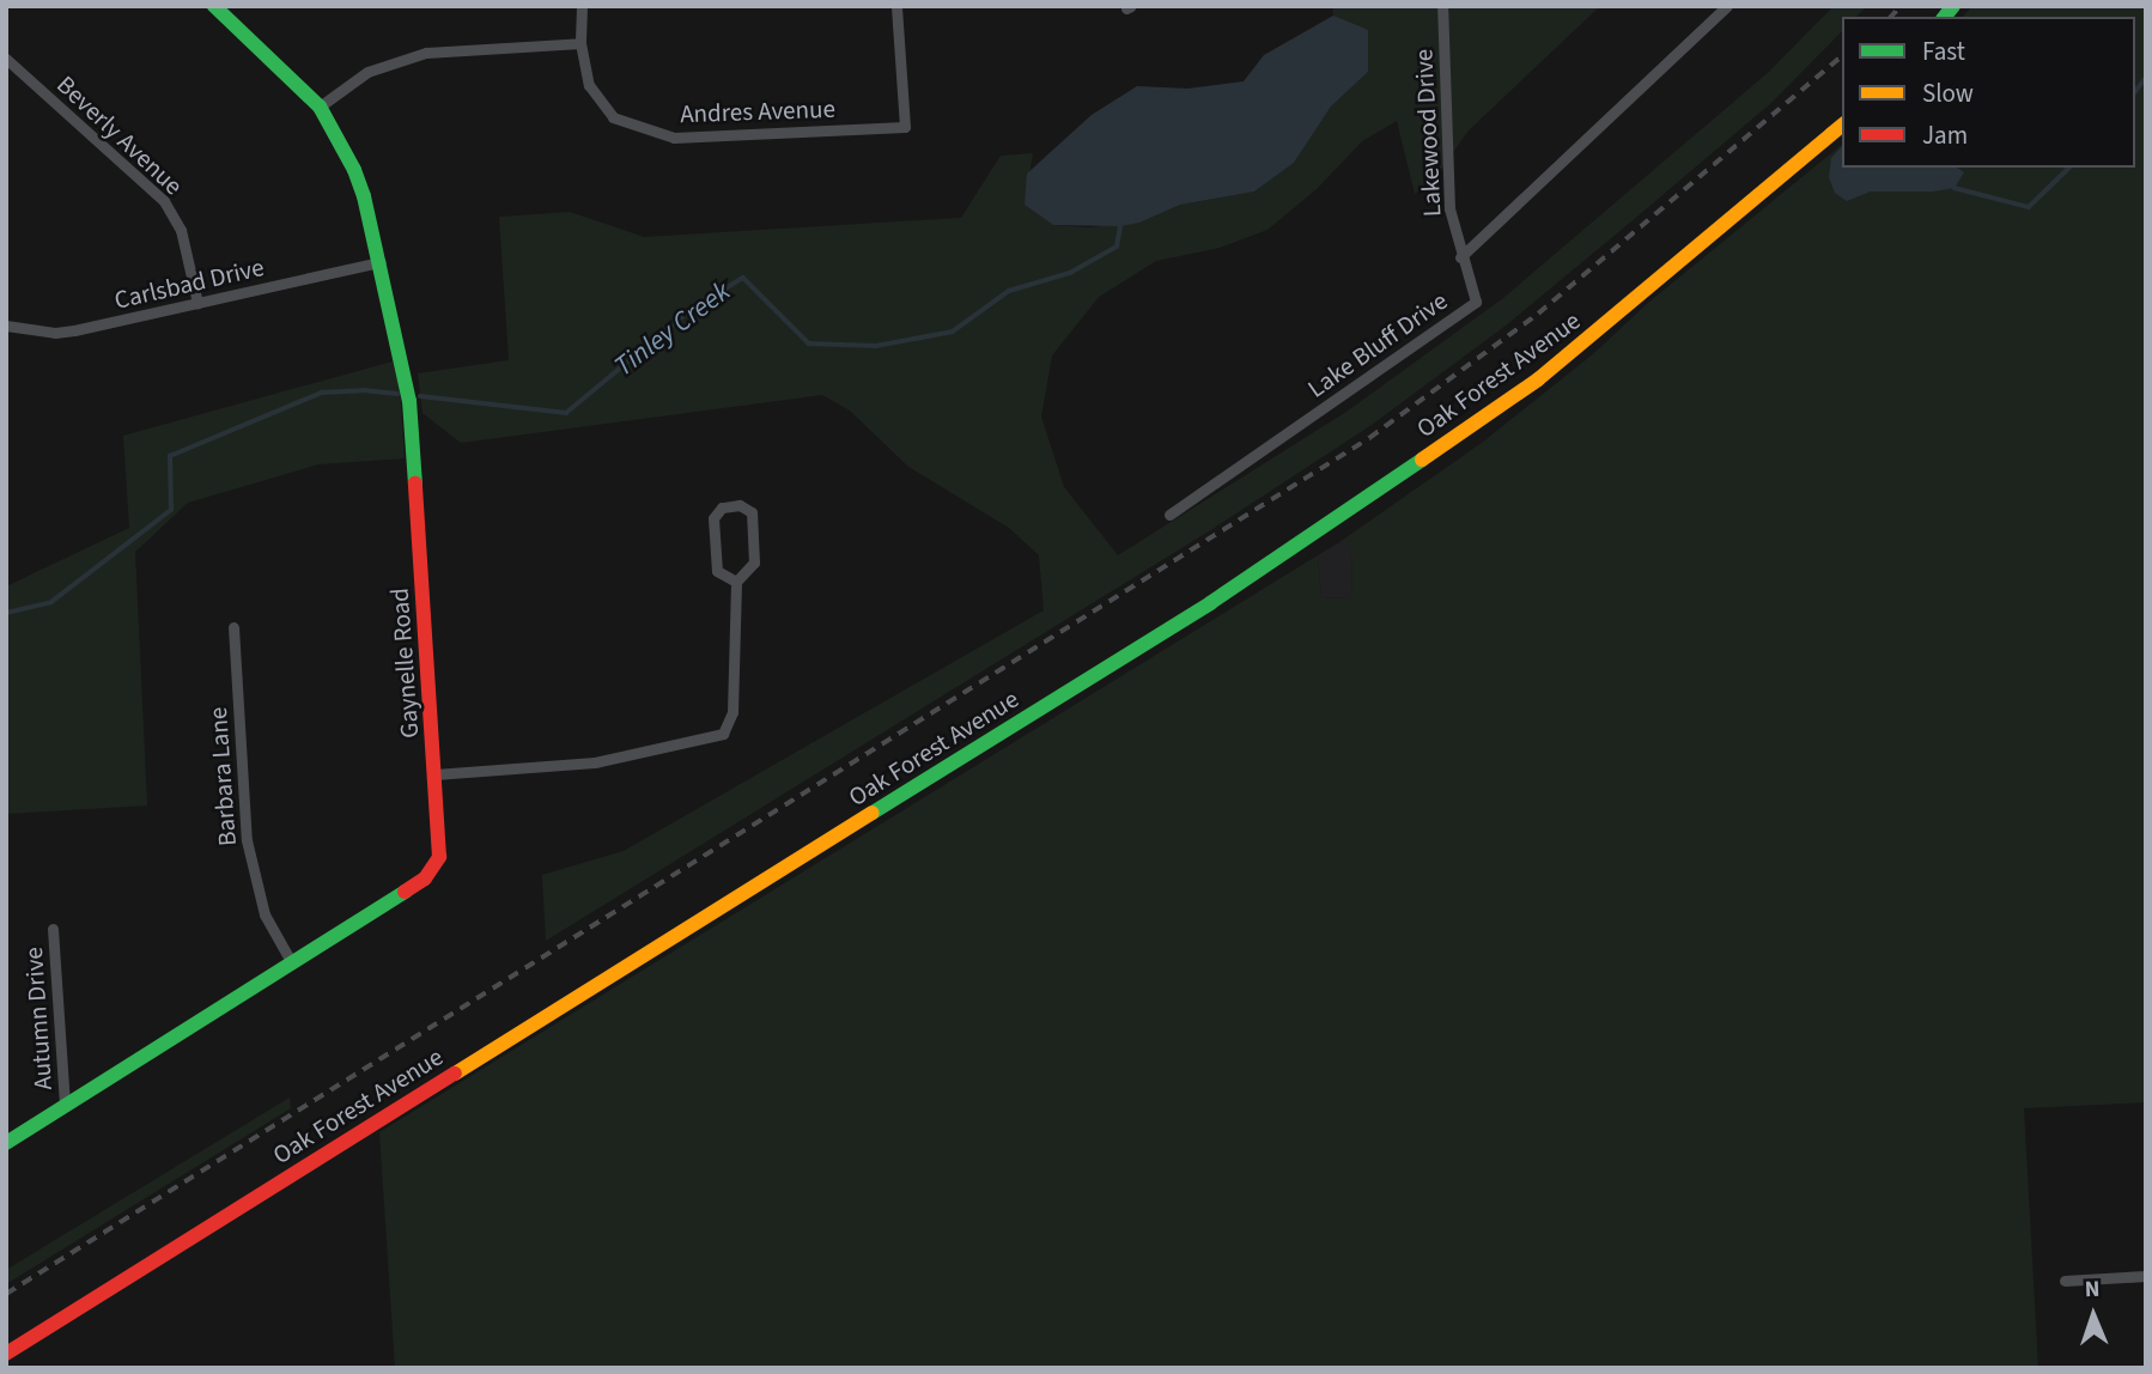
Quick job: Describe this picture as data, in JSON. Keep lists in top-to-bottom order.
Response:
{
  "streets": {
    "street": [
      "Andres Avenue",
      "Lakewood Drive",
      "Beverly Avenue",
      "Carlsbad Drive",
      "Lake Bluff Drive",
      "Oak Forest Avenue",
      "Gaynelle Road",
      "Barbara Lane",
      "Autumn Drive"
    ]
  },
  "crossings": [
    ["Lakewood Drive", "Lake Bluff Drive"],
    ["Beverly Avenue", "Carlsbad Drive"],
    ["Carlsbad Drive", "Gaynelle Road"],
    ["Gaynelle Road", "Barbara Lane"],
    ["Gaynelle Road", "Autumn Drive"]
  ],
  "water": ["Tinley Creek"],
  "legend": ["Fast", "Slow", "Jam"],
  "north": "top"
}
